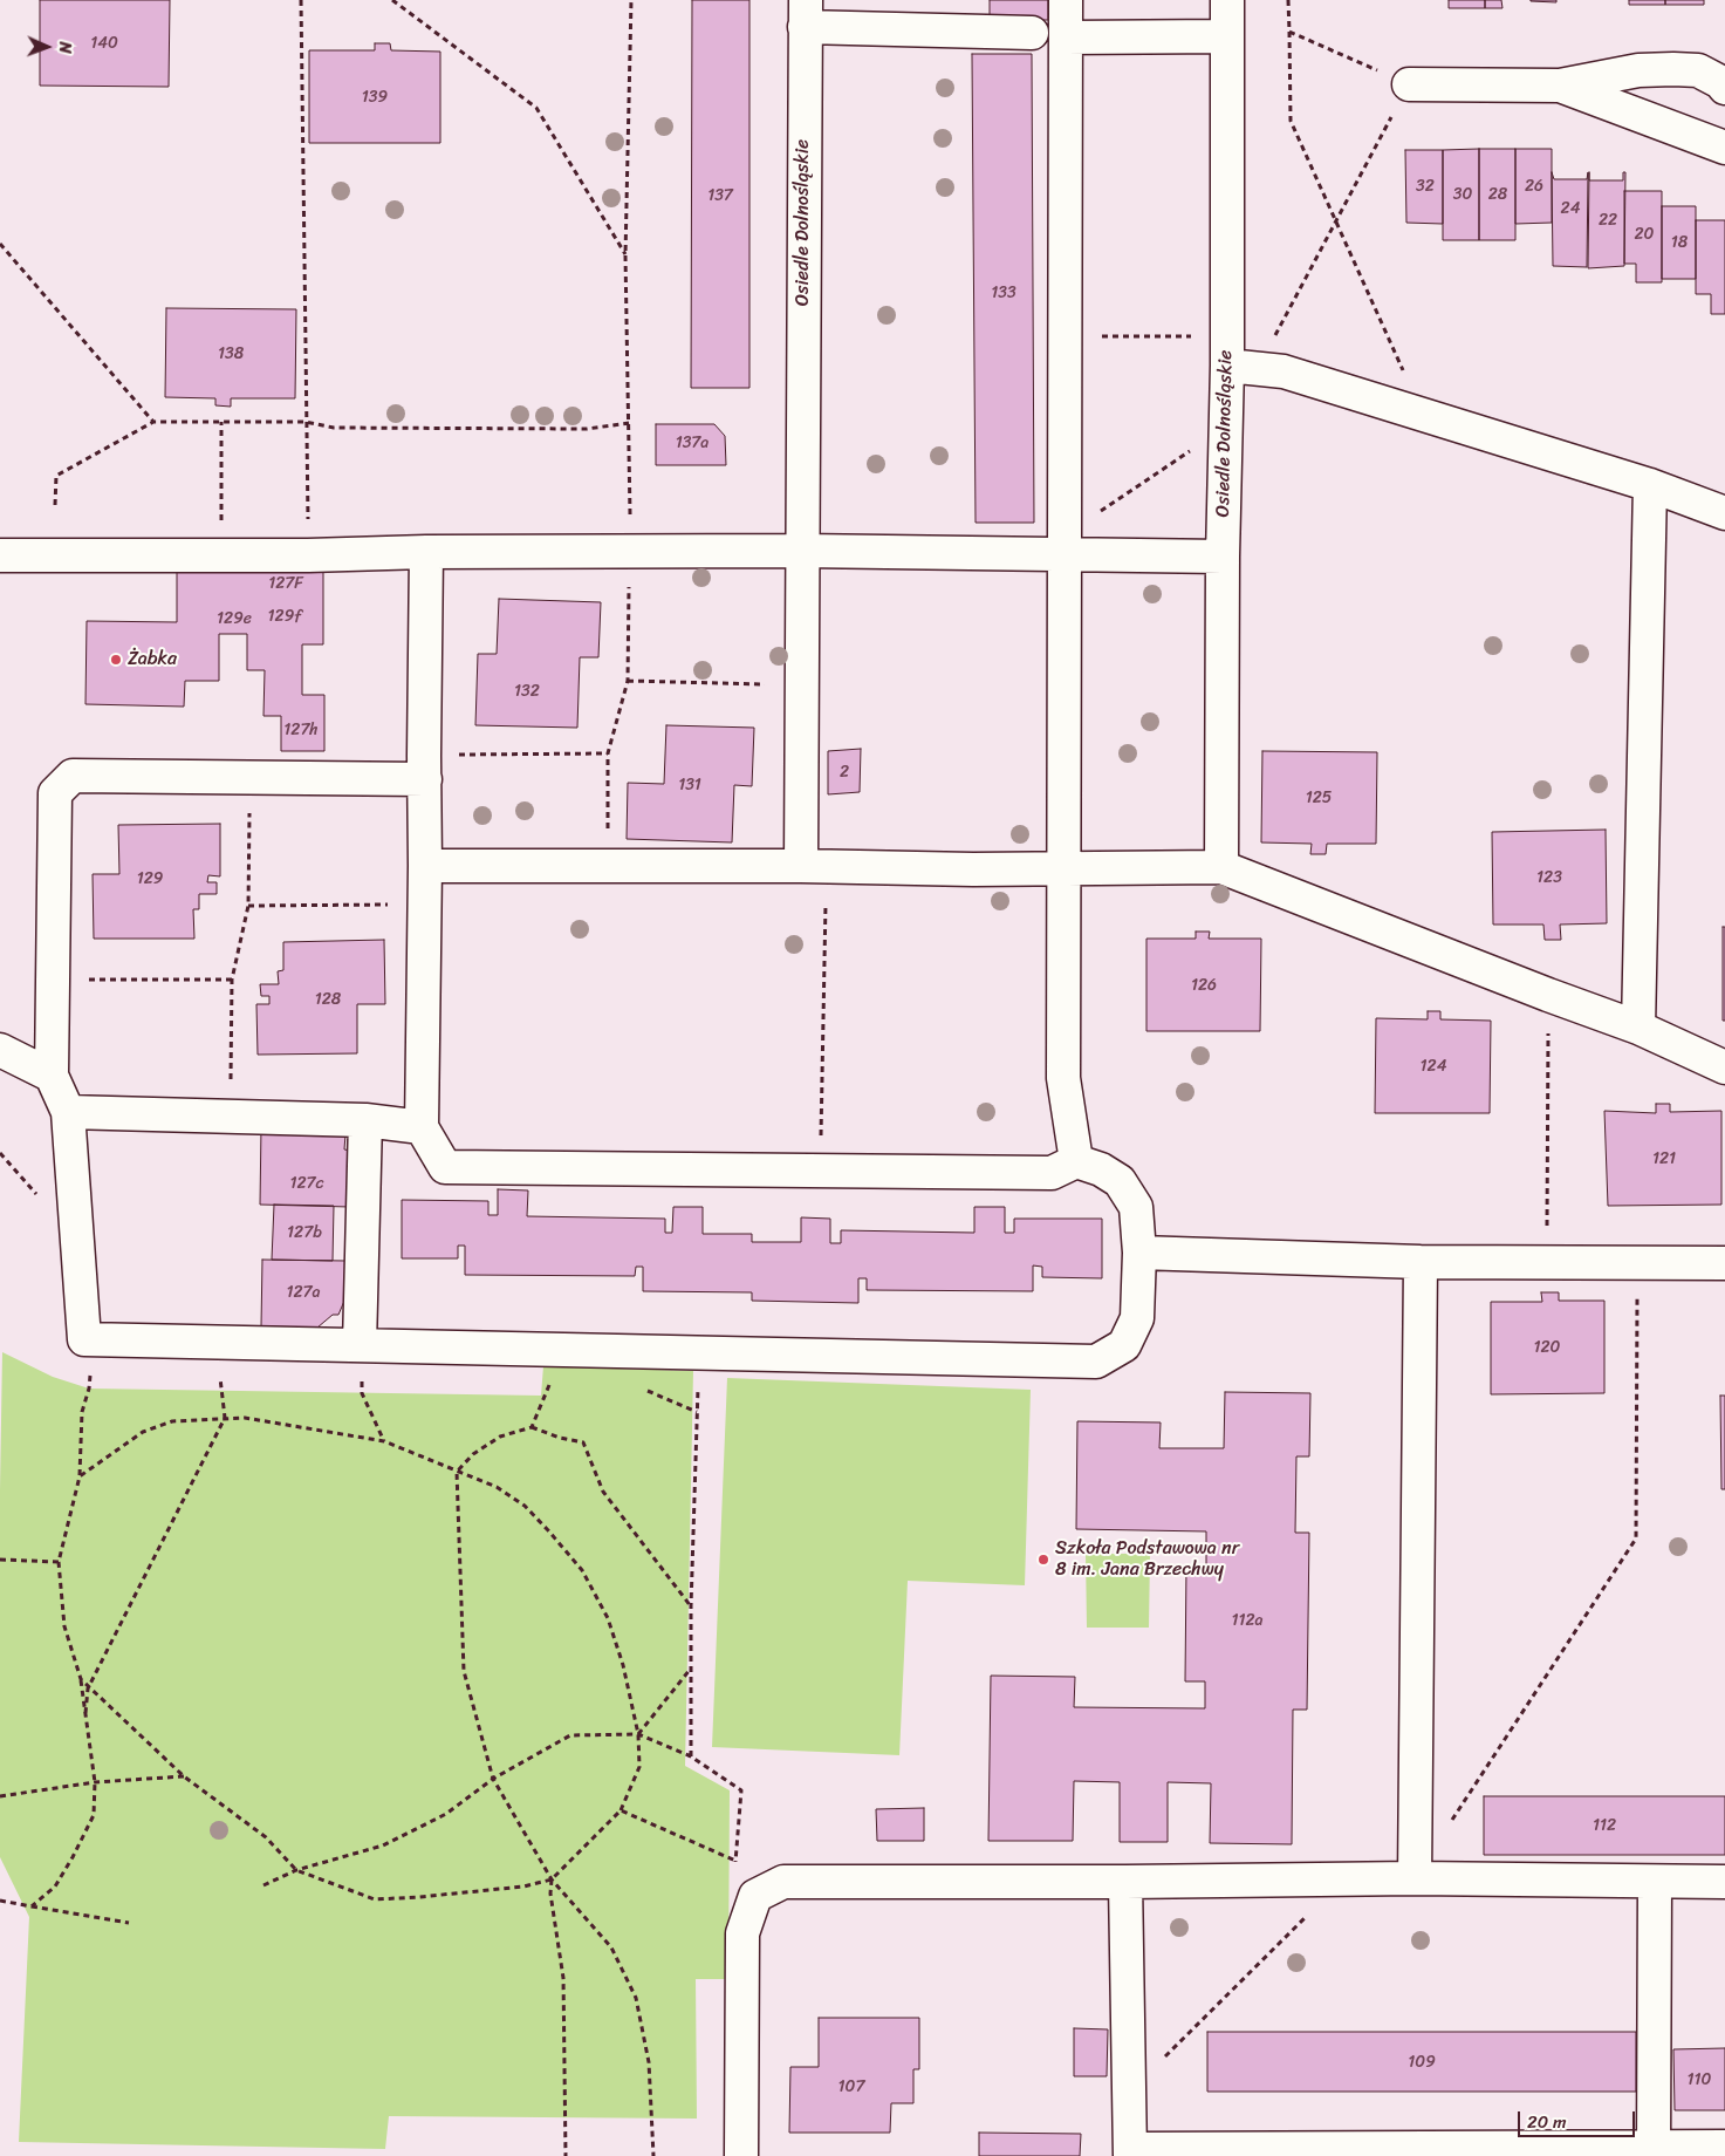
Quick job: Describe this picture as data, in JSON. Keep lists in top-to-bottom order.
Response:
{
  "streets": {
    "street": ["Osiedle Dolnośląskie"]
  },
  "places": ["Żabka", "Szkoła Podstawowa nr 8 im. Jana Brzechwy"],
  "house_numbers": [
    "140",
    "139",
    "32",
    "26",
    "30",
    "28",
    "137",
    "24",
    "22",
    "20",
    "18",
    "133",
    "138",
    "137a",
    "127F",
    "129f",
    "129e",
    "132",
    "127h",
    "2",
    "131",
    "125",
    "123",
    "129",
    "126",
    "128",
    "124",
    "121",
    "127c",
    "127b",
    "127a",
    "120",
    "112a",
    "112",
    "109",
    "110",
    "107"
  ],
  "scale_bar": "20 m",
  "north": "right"
}
